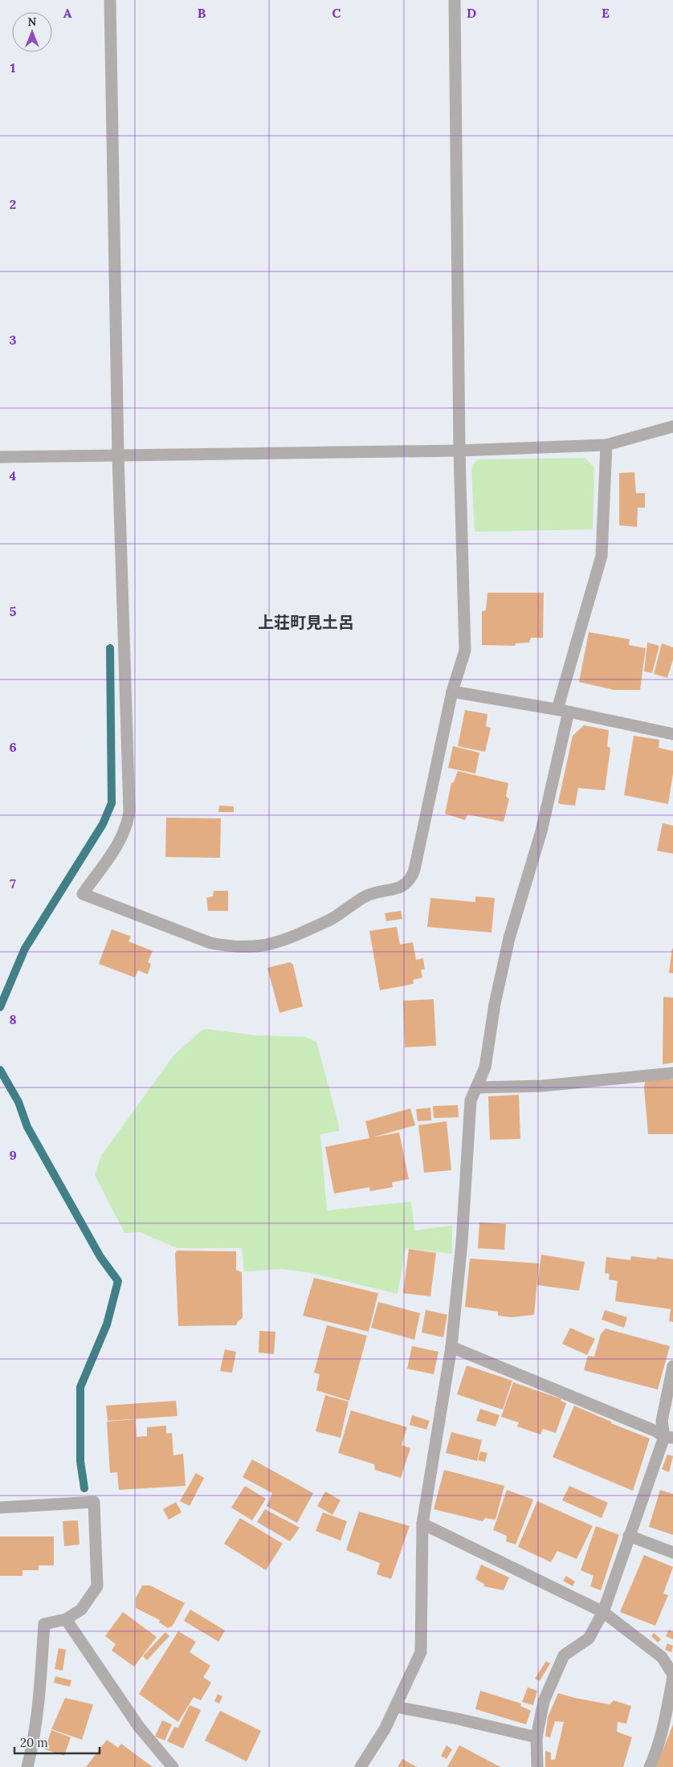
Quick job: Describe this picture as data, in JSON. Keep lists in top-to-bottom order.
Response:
{
  "districts": ["上荘町見土呂"],
  "scale_bar": "20 m",
  "north": "top",
  "grid": {
    "columns": [
      "A",
      "B",
      "C",
      "D",
      "E"
    ],
    "rows": [
      "1",
      "2",
      "3",
      "4",
      "5",
      "6",
      "7",
      "8",
      "9"
    ]
  }
}
